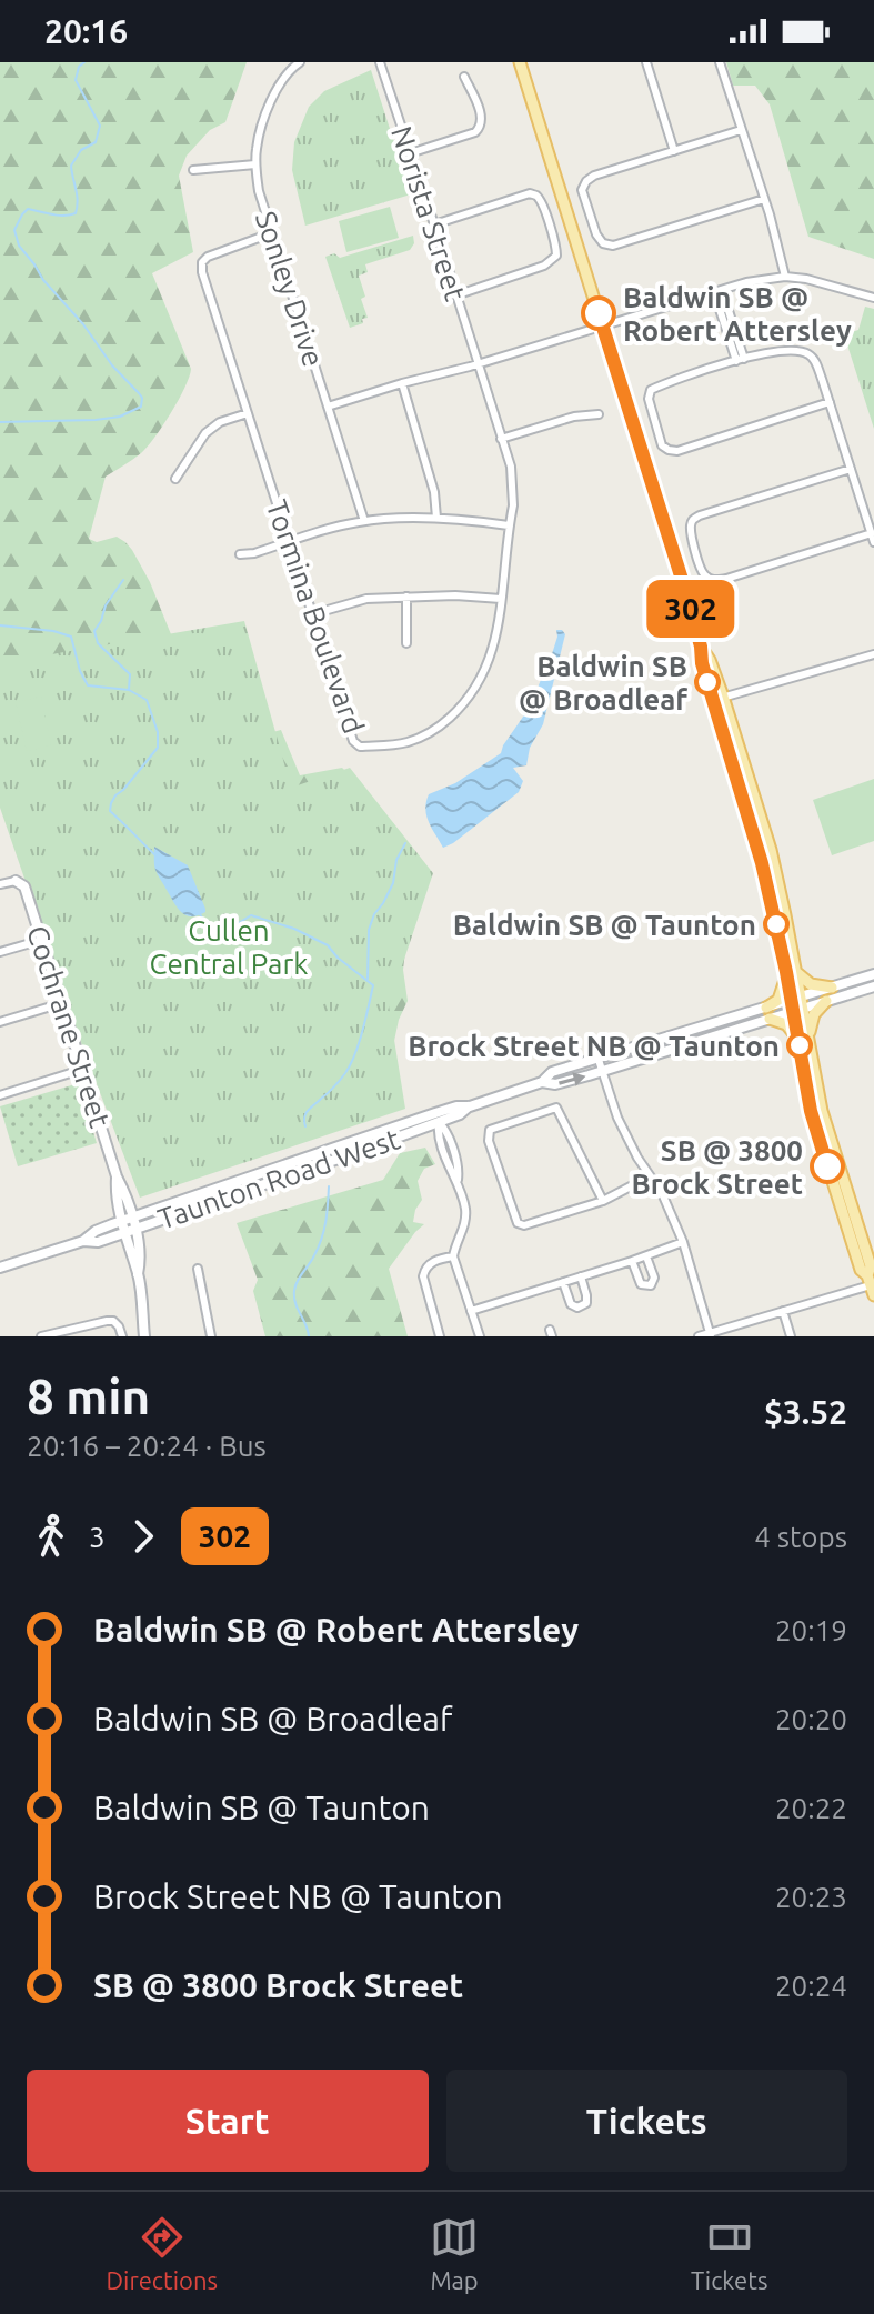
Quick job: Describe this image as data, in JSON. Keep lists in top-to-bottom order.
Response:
{
  "streets": {
    "main road": ["Cochrane Street", "Taunton Road West"],
    "street": ["Norista Street", "Sonley Drive", "Tormina Boulevard"]
  },
  "crossings": [
    ["Norista Street", "Tormina Boulevard"],
    ["Sonley Drive", "Tormina Boulevard"],
    ["Cochrane Street", "Taunton Road West"]
  ],
  "parks": ["Cullen Central Park"],
  "places": [
    "Baldwin SB @ Robert Attersley",
    "Baldwin SB @ Broadleaf",
    "Baldwin SB @ Taunton",
    "Brock Street NB @ Taunton",
    "SB @ 3800 Brock Street"
  ],
  "lines": ["bus line 302"],
  "page": {
    "status": "20:16",
    "on_map": "302",
    "heading": ["8 min", "20:16 – 20:24 · Bus", "$3.52"],
    "legs": ["3", "302", "4 stops"],
    "list": [
      {
        "name": "Baldwin SB @ Robert Attersley",
        "value": "20:19"
      },
      {
        "name": "Baldwin SB @ Broadleaf",
        "value": "20:20"
      },
      {
        "name": "Baldwin SB @ Taunton",
        "value": "20:22"
      },
      {
        "name": "Brock Street NB @ Taunton",
        "value": "20:23"
      },
      {
        "name": "SB @ 3800 Brock Street",
        "value": "20:24"
      }
    ],
    "buttons": ["Start", "Tickets"],
    "tabs": ["Directions", "Map", "Tickets"]
  }
}
